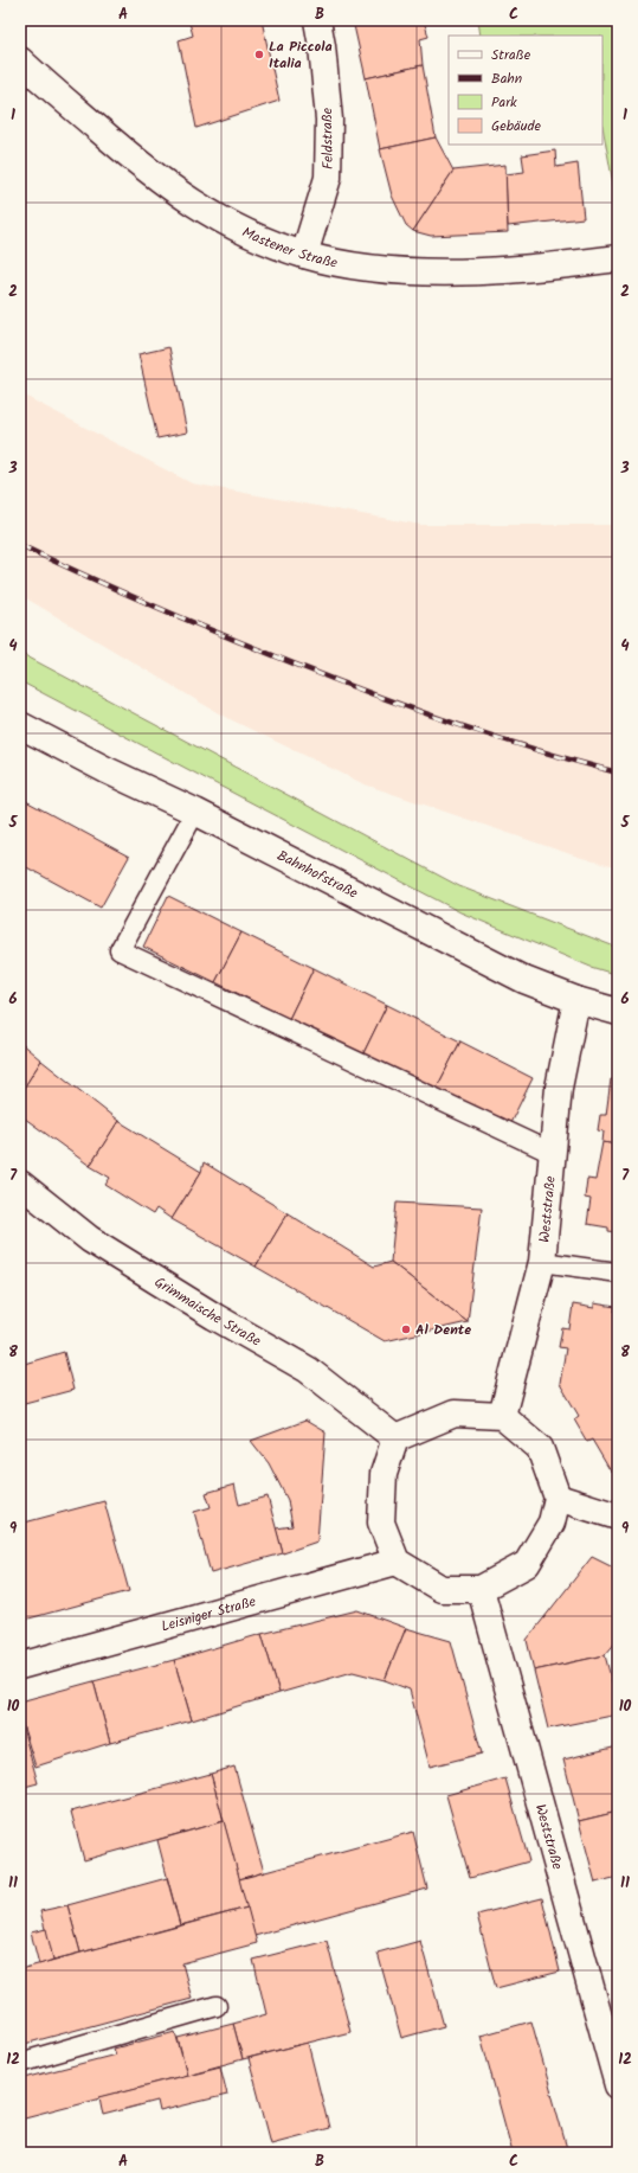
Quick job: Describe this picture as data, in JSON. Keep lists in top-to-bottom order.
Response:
{
  "streets": {
    "street": [
      "Feldstraße",
      "Mastener Straße",
      "Bahnhofstraße",
      "Weststraße",
      "Grimmaische Straße",
      "Leisniger Straße"
    ]
  },
  "crossings": [
    ["Feldstraße", "Mastener Straße"],
    ["Bahnhofstraße", "Weststraße"]
  ],
  "places": ["La Piccola Italia", "Al Dente"],
  "legend": [
    "Straße",
    "Bahn",
    "Park",
    "Gebäude"
  ],
  "grid": {
    "columns": ["A", "B", "C"],
    "rows": [
      "1",
      "2",
      "3",
      "4",
      "5",
      "6",
      "7",
      "8",
      "9",
      "10",
      "11",
      "12"
    ]
  }
}
